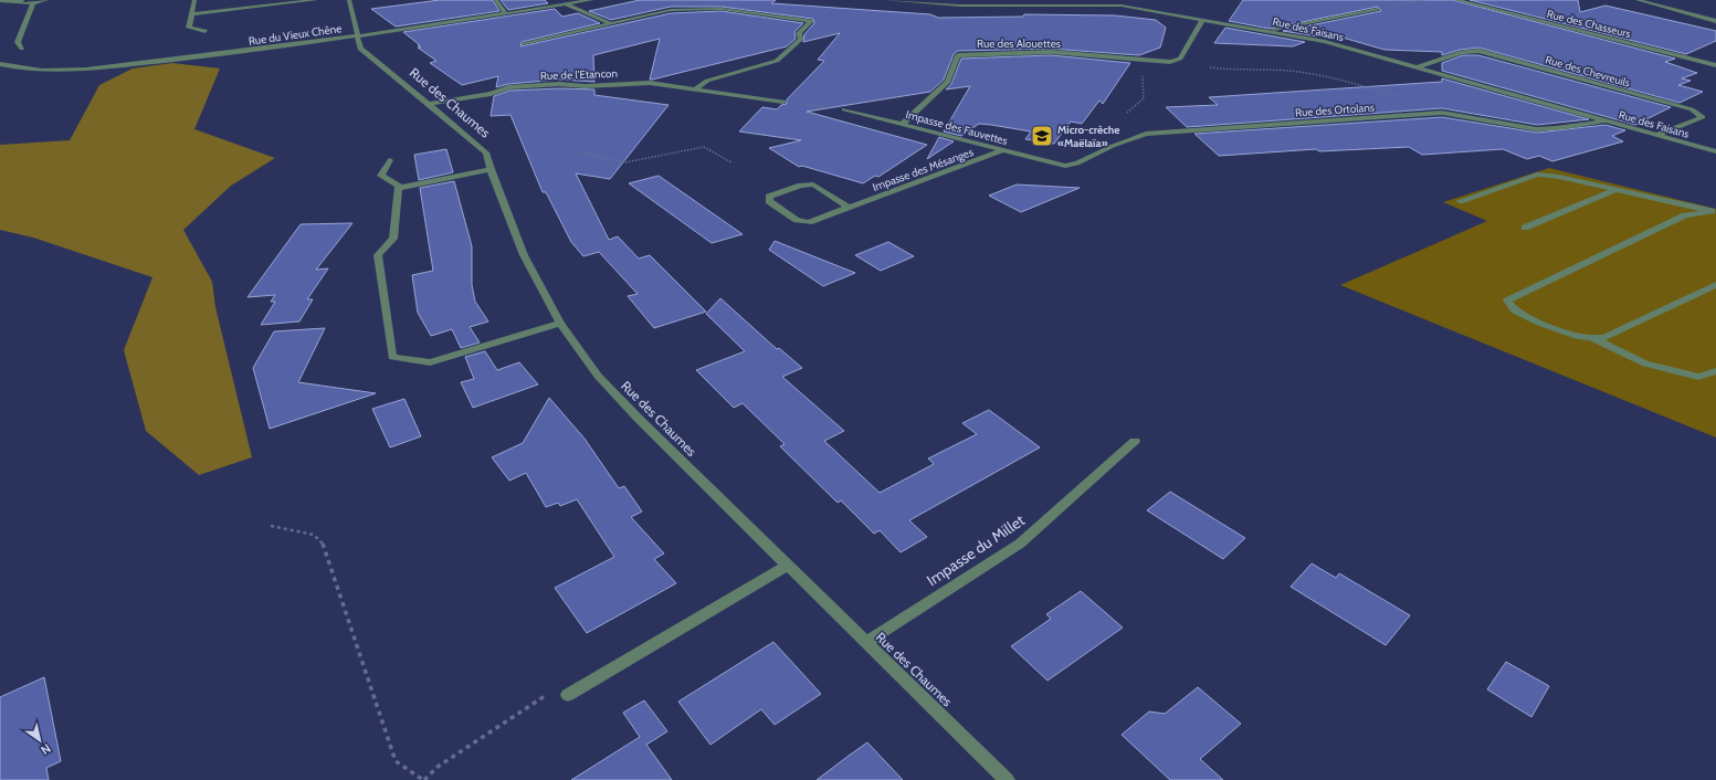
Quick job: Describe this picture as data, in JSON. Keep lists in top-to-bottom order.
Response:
{
  "streets": {
    "street": [
      "Rue des Chasseurs",
      "Rue des Faisans",
      "Rue du Vieux Chêne",
      "Rue des Alouettes",
      "Rue des Chevreuils",
      "Rue de l'Etancon",
      "Rue des Chaumes",
      "Rue des Ortolans",
      "Impasse des Fauvettes",
      "Impasse des Mésanges",
      "Impasse du Millet"
    ]
  },
  "crossings": [
    ["Rue des Faisans", "Rue des Alouettes"],
    ["Rue des Faisans", "Rue des Chevreuils"],
    ["Rue des Faisans", "Rue des Ortolans"],
    ["Rue du Vieux Chêne", "Rue des Chaumes"],
    ["Rue des Alouettes", "Impasse des Fauvettes"],
    ["Rue de l'Etancon", "Rue des Chaumes"],
    ["Rue des Chaumes", "Impasse du Millet"],
    ["Rue des Ortolans", "Impasse des Fauvettes"],
    ["Impasse des Fauvettes", "Impasse des Mésanges"]
  ],
  "places": {
    "school or university": ["Micro-crèche «Maëlaïa»"]
  },
  "north": "bottom right"
}
